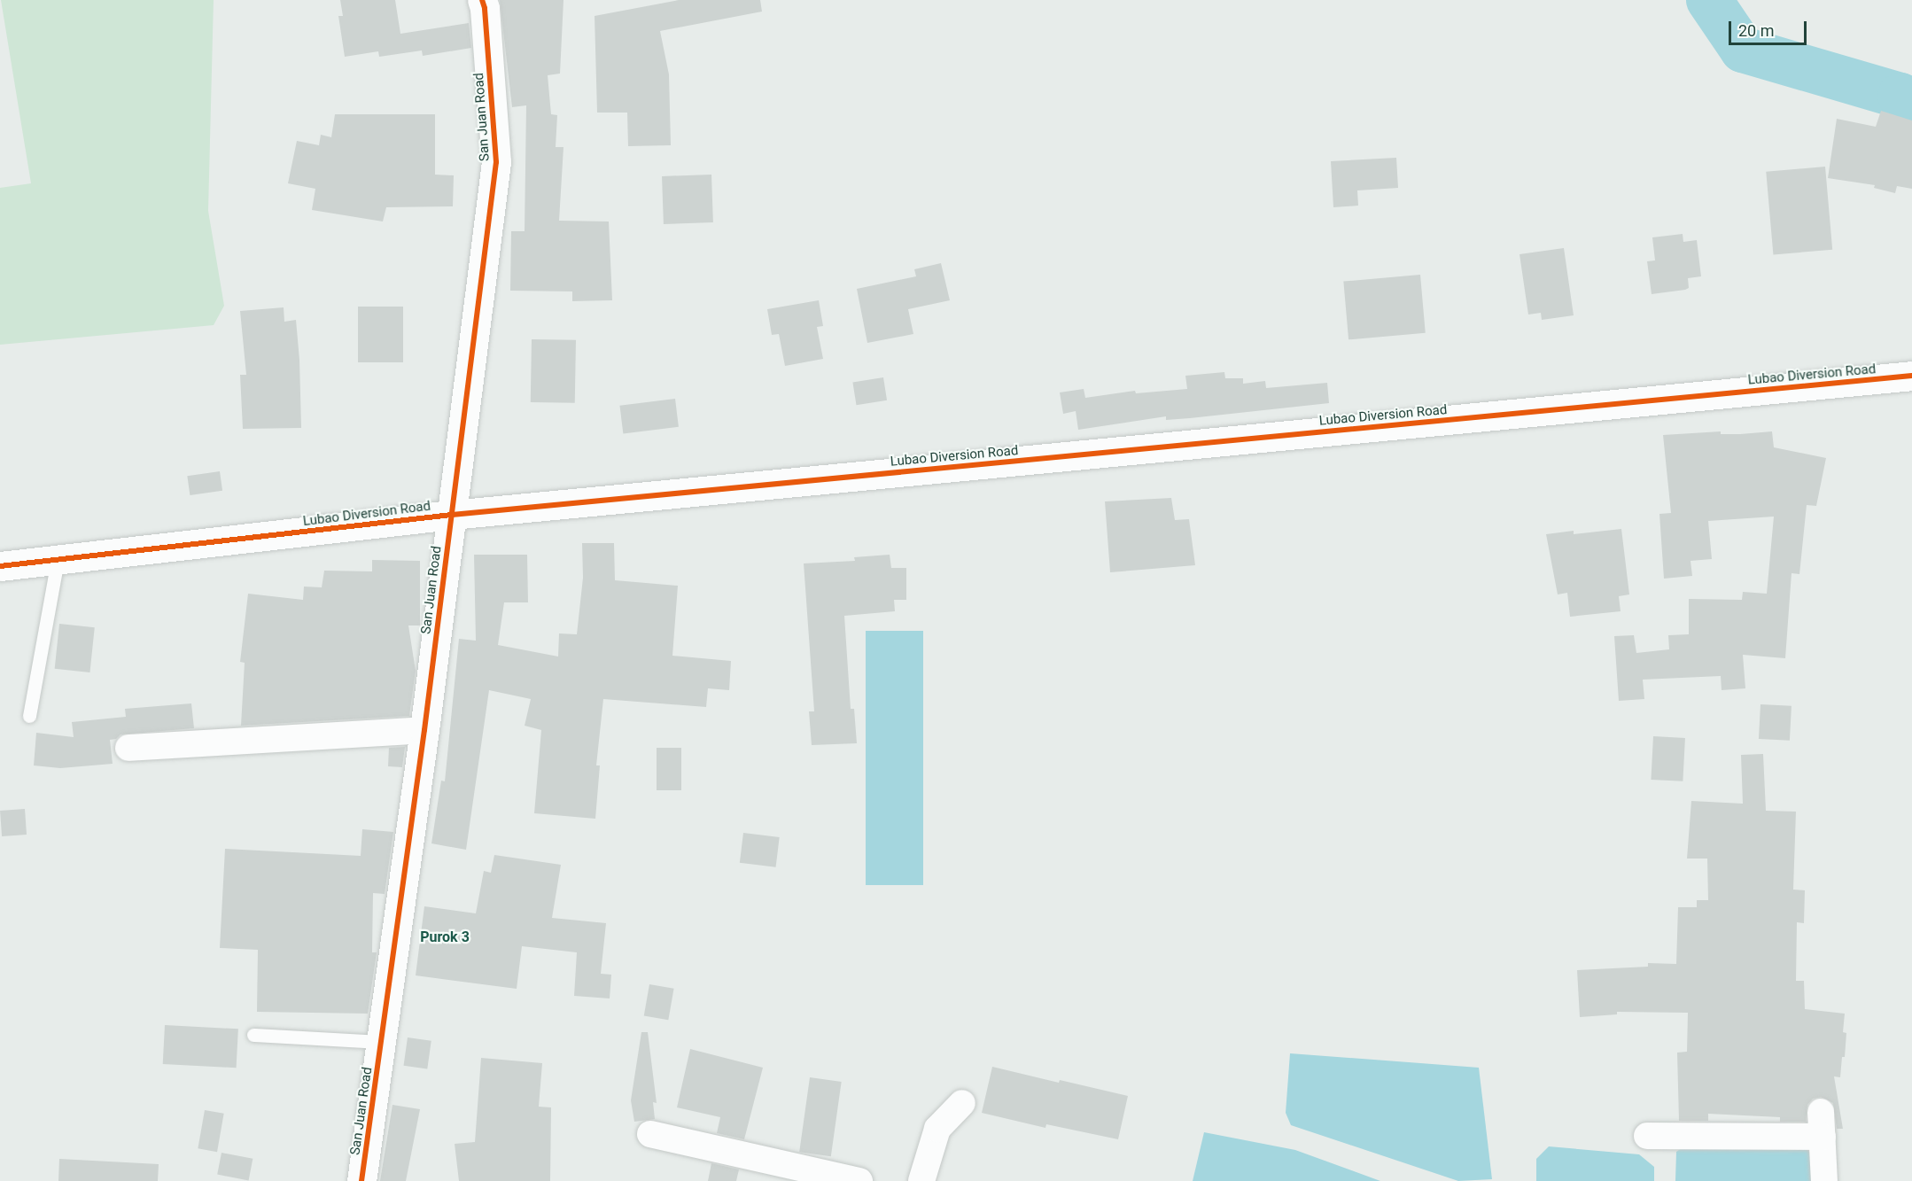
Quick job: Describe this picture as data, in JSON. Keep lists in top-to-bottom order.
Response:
{
  "streets": {
    "street": ["San Juan Road", "Lubao Diversion Road"]
  },
  "crossings": [
    ["San Juan Road", "Lubao Diversion Road"]
  ],
  "districts": ["Purok 3"],
  "scale_bar": "20 m"
}
